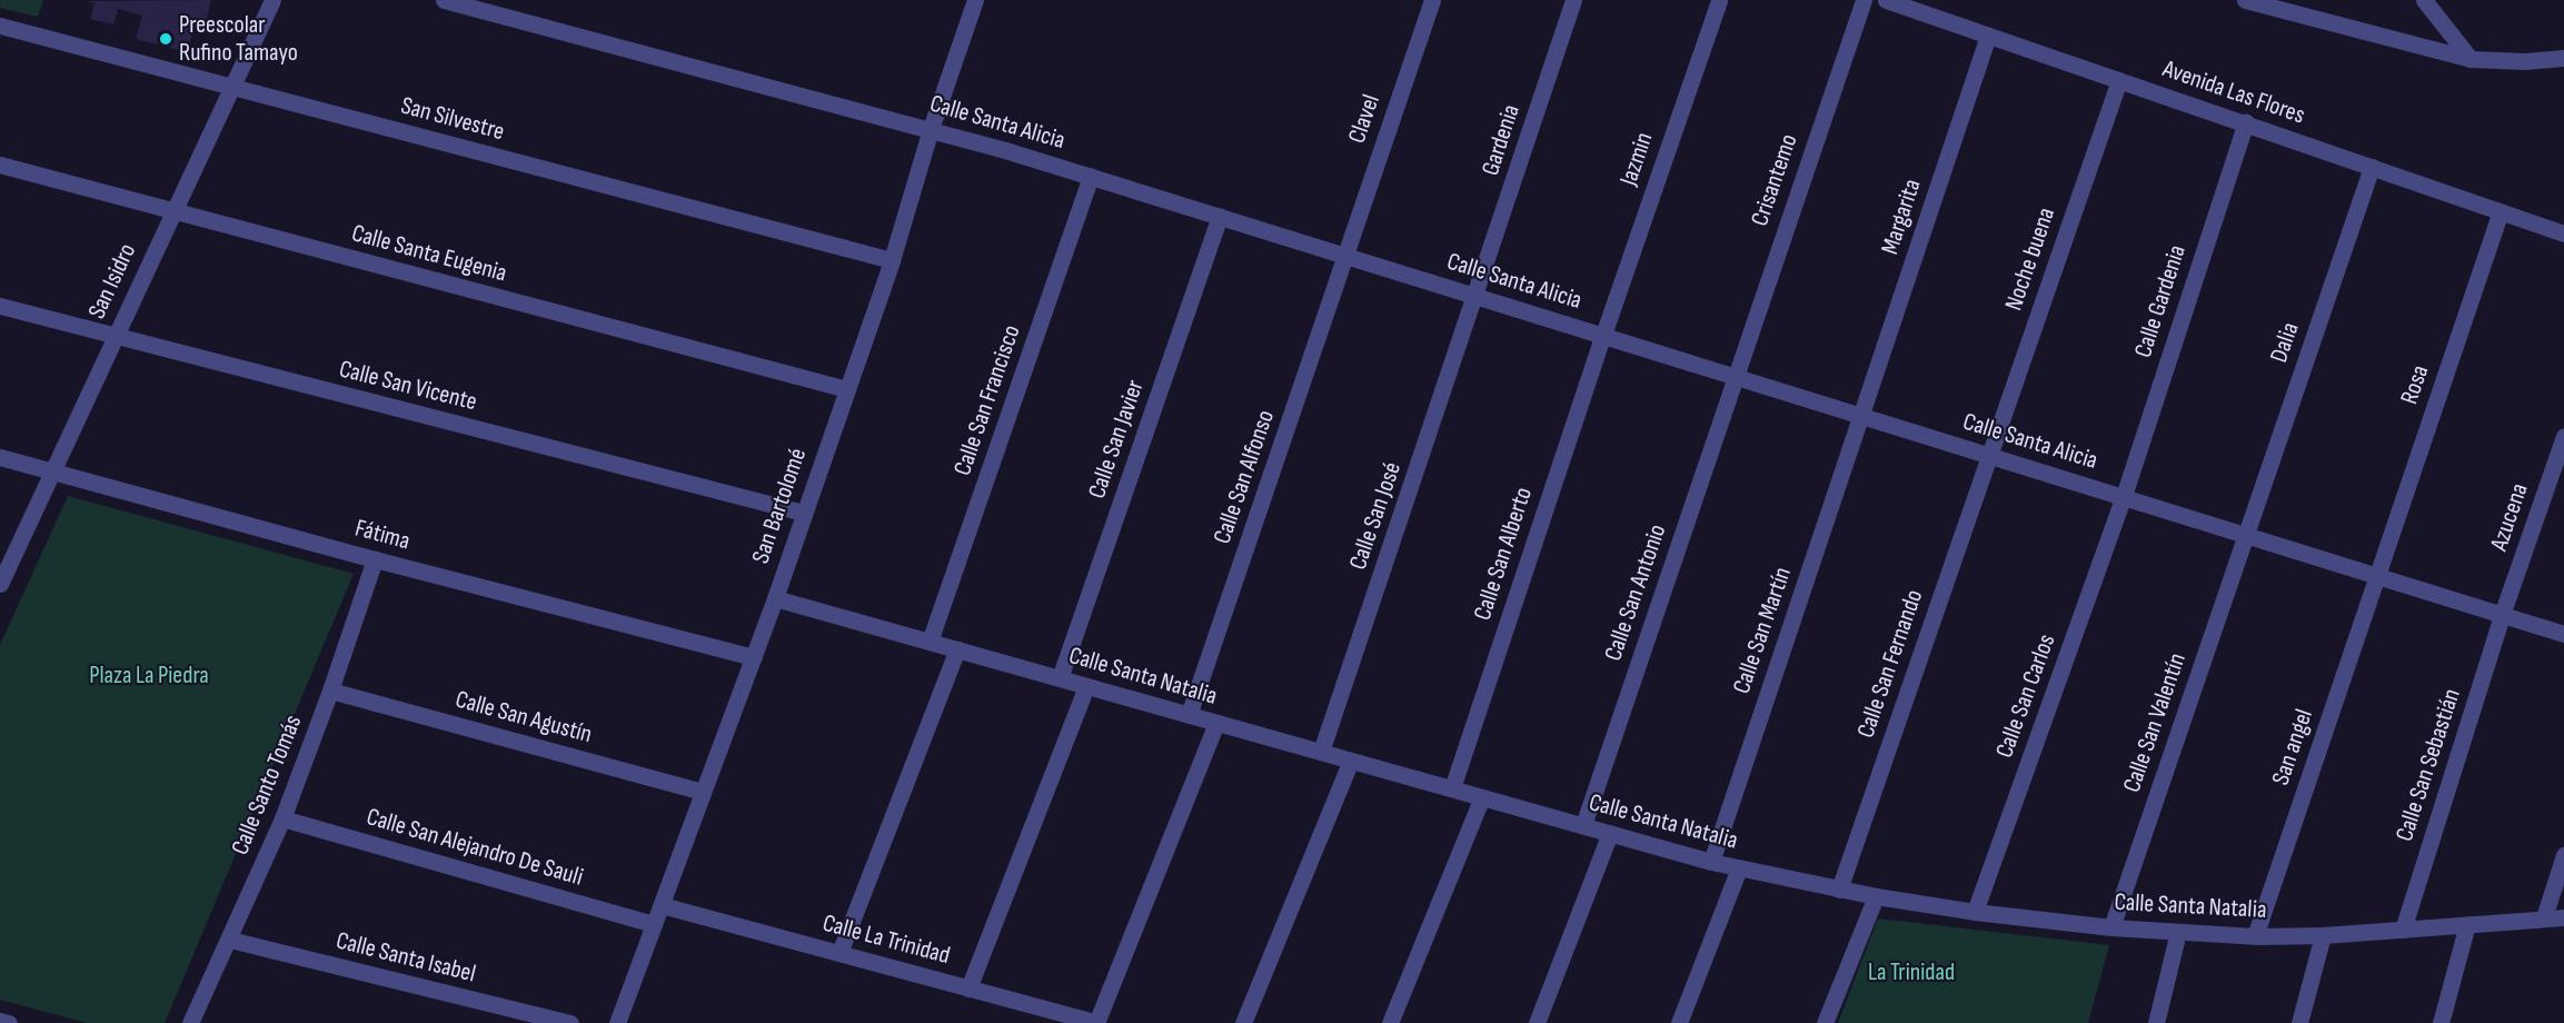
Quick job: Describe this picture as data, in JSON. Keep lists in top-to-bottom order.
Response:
{
  "streets": {
    "street": [
      "Avenida Las Flores",
      "San Silvestre",
      "Clavel",
      "Calle Santa Alicia",
      "Gardenia",
      "Jazmin",
      "Crisantemo",
      "Margarita",
      "Calle Santa Eugenia",
      "Noche buena",
      "San Isidro",
      "Calle Gardenia",
      "Dalia",
      "Rosa",
      "Calle San Vicente",
      "Calle San Francisco",
      "Calle San Javier",
      "Calle San Alfonso",
      "San Bartolomé",
      "Calle San José",
      "Azucena",
      "Fátima",
      "Calle San Alberto",
      "Calle San Antonio",
      "Calle San Martín",
      "Calle San Fernando",
      "Calle Santa Natalia",
      "Calle San Carlos",
      "Calle San Agustín",
      "Calle San Valentín",
      "San angel",
      "Calle San Sebastián",
      "Calle Santo Tomás",
      "Calle San Alejandro De Sauli",
      "Calle La Trinidad",
      "Calle Santa Isabel"
    ]
  },
  "crossings": [
    ["Avenida Las Flores", "Margarita"],
    ["Avenida Las Flores", "Noche buena"],
    ["Avenida Las Flores", "Calle Gardenia"],
    ["Avenida Las Flores", "Dalia"],
    ["Avenida Las Flores", "Rosa"],
    ["San Silvestre", "San Isidro"],
    ["San Silvestre", "San Bartolomé"],
    ["Clavel", "Calle Santa Alicia"],
    ["Clavel", "Calle San Alfonso"],
    ["Calle Santa Alicia", "Gardenia"],
    ["Calle Santa Alicia", "Jazmin"],
    ["Calle Santa Alicia", "Crisantemo"],
    ["Calle Santa Alicia", "Margarita"],
    ["Calle Santa Alicia", "Noche buena"],
    ["Calle Santa Alicia", "Calle Gardenia"],
    ["Calle Santa Alicia", "Dalia"],
    ["Calle Santa Alicia", "Rosa"],
    ["Calle Santa Alicia", "Calle San Francisco"],
    ["Calle Santa Alicia", "Calle San Javier"],
    ["Calle Santa Alicia", "Calle San Alfonso"],
    ["Calle Santa Alicia", "San Bartolomé"],
    ["Calle Santa Alicia", "Calle San José"],
    ["Calle Santa Alicia", "Azucena"],
    ["Calle Santa Alicia", "Calle San Alberto"],
    ["Calle Santa Alicia", "Calle San Antonio"],
    ["Calle Santa Alicia", "Calle San Martín"],
    ["Calle Santa Alicia", "Calle San Fernando"],
    ["Calle Santa Alicia", "Calle San Carlos"],
    ["Calle Santa Alicia", "Calle San Valentín"],
    ["Calle Santa Alicia", "San angel"],
    ["Calle Santa Alicia", "Calle San Sebastián"],
    ["Gardenia", "Calle San José"],
    ["Jazmin", "Calle San Alberto"],
    ["Crisantemo", "Calle San Antonio"],
    ["Margarita", "Calle San Martín"],
    ["Calle Santa Eugenia", "San Isidro"],
    ["Calle Santa Eugenia", "San Bartolomé"],
    ["Noche buena", "Calle San Fernando"],
    ["San Isidro", "Calle San Vicente"],
    ["San Isidro", "Fátima"],
    ["Calle Gardenia", "Calle San Carlos"],
    ["Dalia", "Calle San Valentín"],
    ["Rosa", "San angel"],
    ["Calle San Vicente", "San Bartolomé"],
    ["Calle San Francisco", "Calle Santa Natalia"],
    ["Calle San Javier", "Calle Santa Natalia"],
    ["Calle San Alfonso", "Calle Santa Natalia"],
    ["San Bartolomé", "Fátima"],
    ["San Bartolomé", "Calle Santa Natalia"],
    ["San Bartolomé", "Calle San Agustín"],
    ["San Bartolomé", "Calle San Alejandro De Sauli"],
    ["San Bartolomé", "Calle La Trinidad"],
    ["Calle San José", "Calle Santa Natalia"],
    ["Azucena", "Calle San Sebastián"],
    ["Fátima", "Calle Santo Tomás"],
    ["Calle San Alberto", "Calle Santa Natalia"],
    ["Calle San Antonio", "Calle Santa Natalia"],
    ["Calle San Martín", "Calle Santa Natalia"],
    ["Calle San Fernando", "Calle Santa Natalia"],
    ["Calle Santa Natalia", "Calle San Carlos"],
    ["Calle Santa Natalia", "Calle San Valentín"],
    ["Calle Santa Natalia", "San angel"],
    ["Calle Santa Natalia", "Calle San Sebastián"],
    ["Calle San Agustín", "Calle Santo Tomás"],
    ["Calle Santo Tomás", "Calle San Alejandro De Sauli"],
    ["Calle Santo Tomás", "Calle Santa Isabel"]
  ],
  "parks": ["Plaza La Piedra", "La Trinidad"],
  "places": ["Preescolar Rufino Tamayo"]
}
